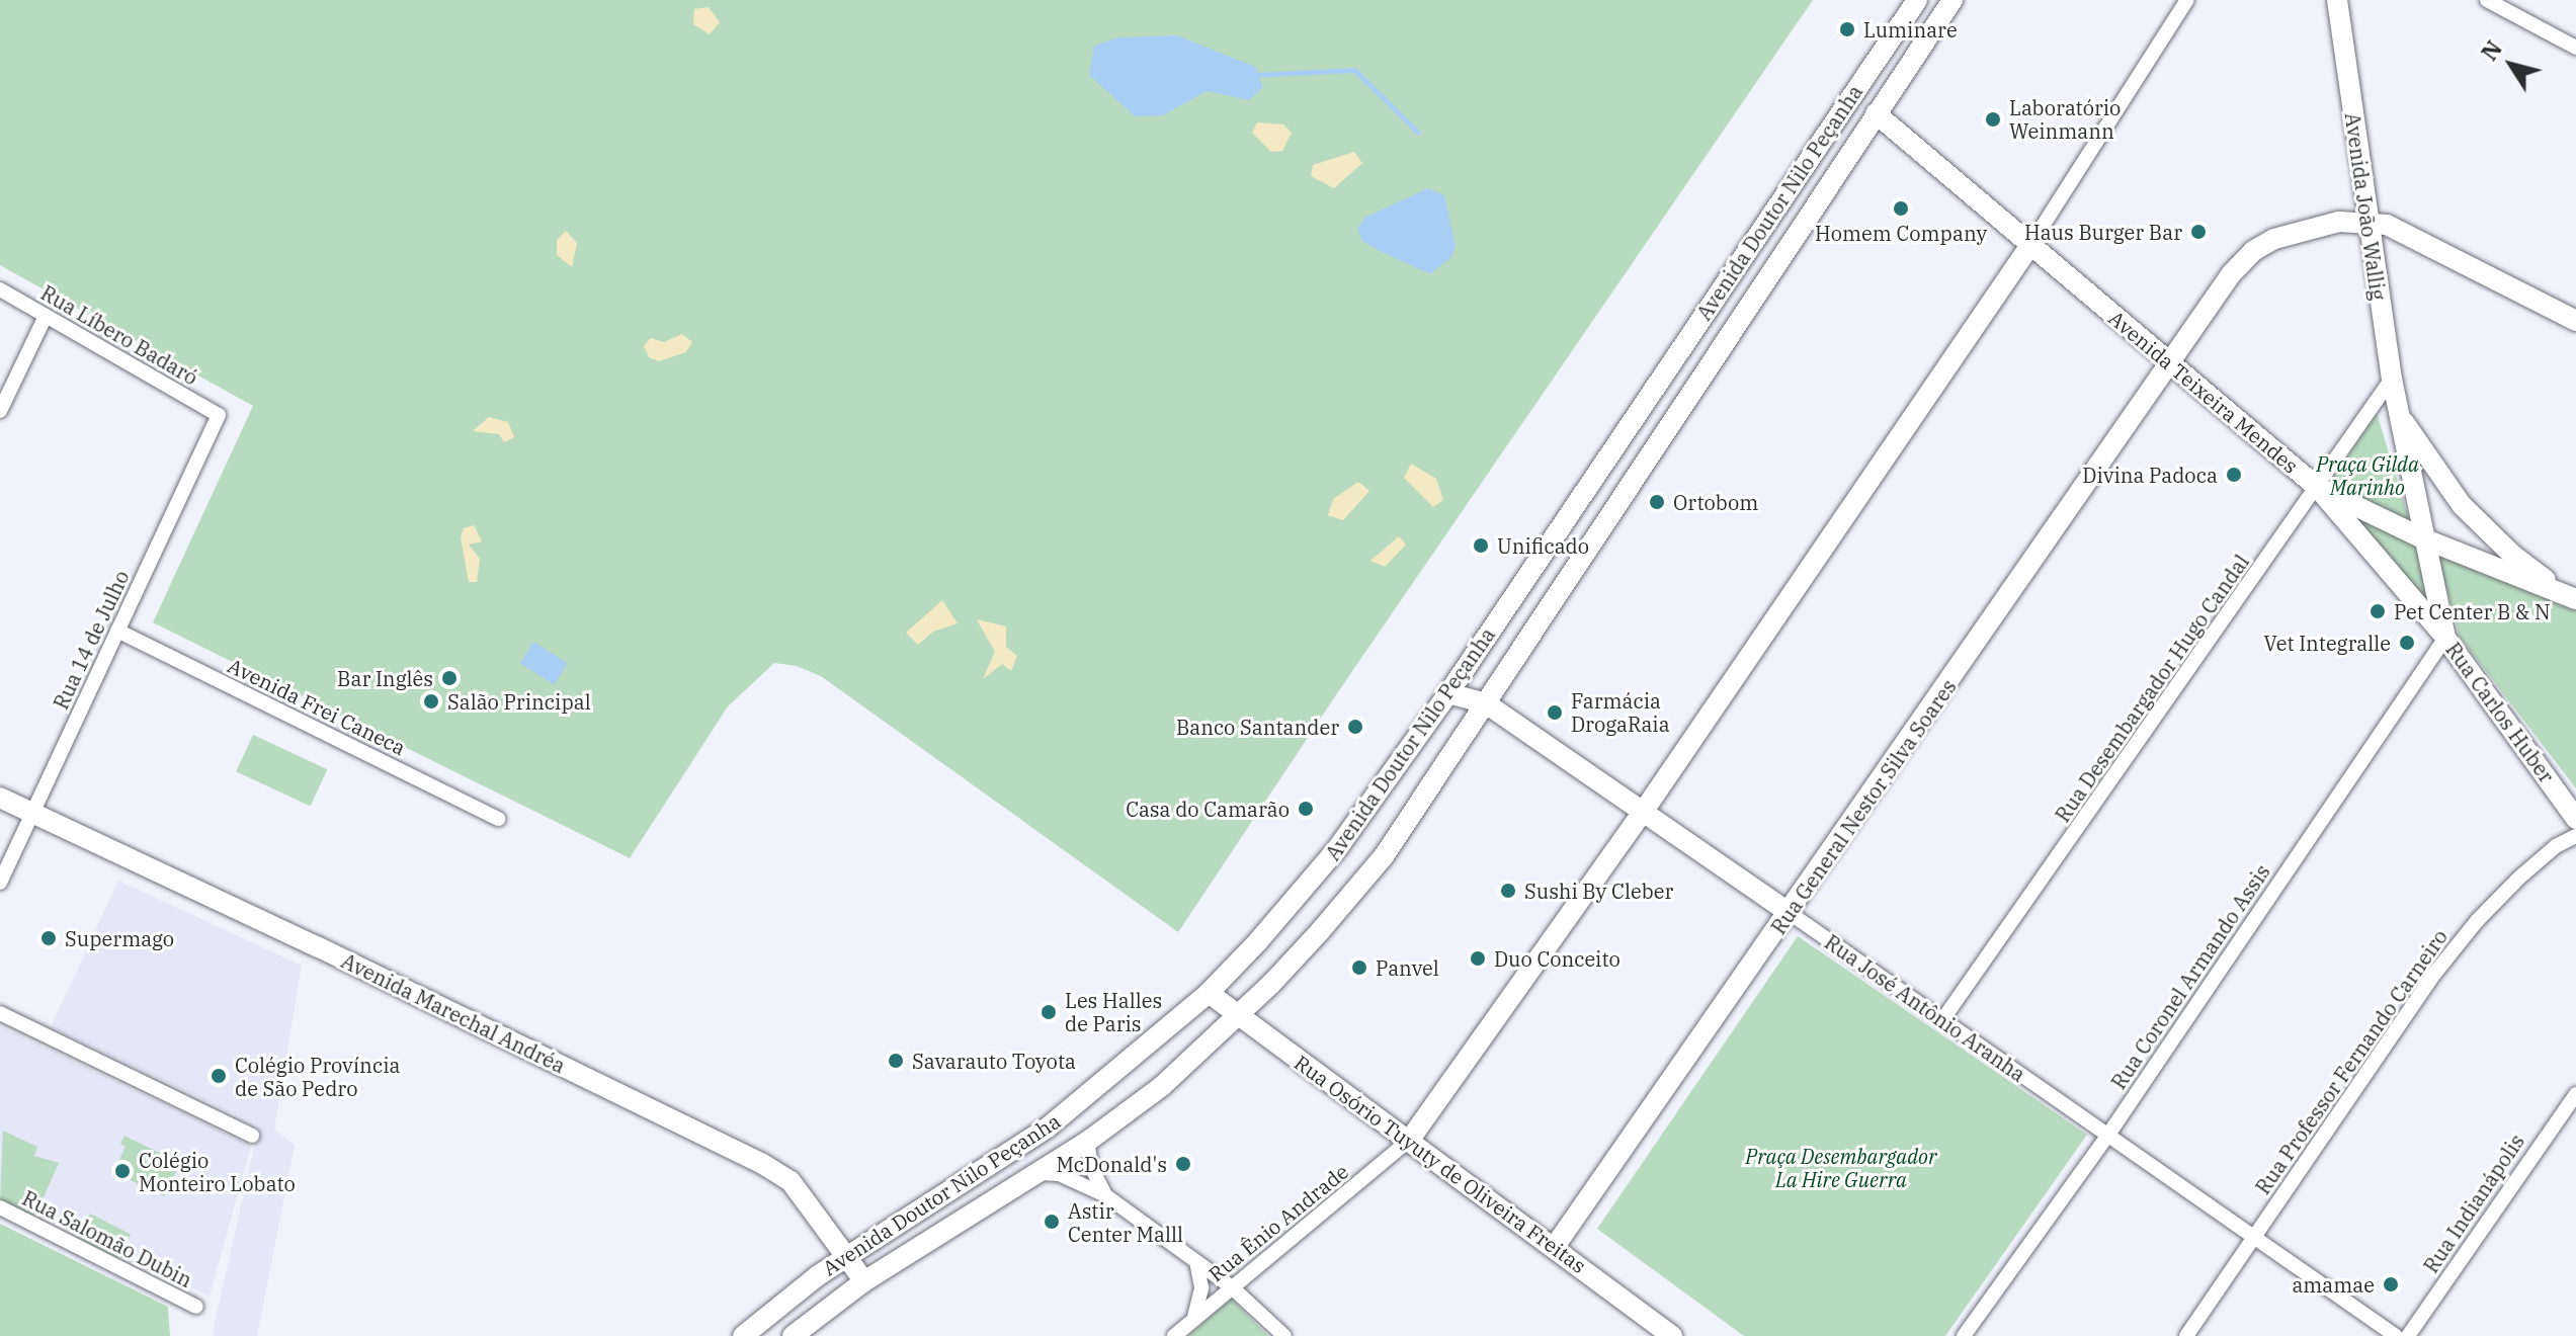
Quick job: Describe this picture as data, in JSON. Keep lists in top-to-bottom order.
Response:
{
  "streets": {
    "street": [
      "Avenida Doutor Nilo Peçanha",
      "Avenida João Wallig",
      "Rua Líbero Badaró",
      "Avenida Teixeira Mendes",
      "Rua 14 de Julho",
      "Rua Desembargador Hugo Candal",
      "Avenida Frei Caneca",
      "Rua Carlos Huber",
      "Rua General Nestor Silva Soares",
      "Rua Coronel Armando Assis",
      "Rua José Antônio Aranha",
      "Avenida Marechal Andréa",
      "Rua Professor Fernando Carneiro",
      "Rua Osório Tuyuty de Oliveira Freitas",
      "Rua Indianápolis",
      "Rua Ênio Andrade",
      "Rua Salomão Dubin"
    ]
  },
  "crossings": [
    ["Avenida Doutor Nilo Peçanha", "Avenida Teixeira Mendes"],
    ["Avenida Doutor Nilo Peçanha", "Rua José Antônio Aranha"],
    ["Avenida Doutor Nilo Peçanha", "Avenida Marechal Andréa"],
    ["Avenida Doutor Nilo Peçanha", "Rua Osório Tuyuty de Oliveira Freitas"],
    ["Avenida João Wallig", "Rua Desembargador Hugo Candal"],
    ["Avenida João Wallig", "Rua Carlos Huber"],
    ["Avenida João Wallig", "Rua General Nestor Silva Soares"],
    ["Rua Líbero Badaró", "Rua 14 de Julho"],
    ["Avenida Teixeira Mendes", "Rua Desembargador Hugo Candal"],
    ["Avenida Teixeira Mendes", "Rua Carlos Huber"],
    ["Avenida Teixeira Mendes", "Rua General Nestor Silva Soares"],
    ["Rua 14 de Julho", "Avenida Frei Caneca"],
    ["Rua 14 de Julho", "Avenida Marechal Andréa"],
    ["Rua Desembargador Hugo Candal", "Rua José Antônio Aranha"],
    ["Rua Carlos Huber", "Rua Coronel Armando Assis"],
    ["Rua General Nestor Silva Soares", "Rua José Antônio Aranha"],
    ["Rua General Nestor Silva Soares", "Rua Osório Tuyuty de Oliveira Freitas"],
    ["Rua Coronel Armando Assis", "Rua José Antônio Aranha"],
    ["Rua José Antônio Aranha", "Rua Professor Fernando Carneiro"],
    ["Rua Osório Tuyuty de Oliveira Freitas", "Rua Ênio Andrade"]
  ],
  "parks": ["Praça Gilda Marinho", "Praça Desembargador La Hire Guerra"],
  "places": [
    "Luminare",
    "Laboratório Weinmann",
    "Homem Company",
    "Haus Burger Bar",
    "Divina Padoca",
    "Ortobom",
    "Unificado",
    "Pet Center B & N",
    "Vet Integralle",
    "Bar Inglês",
    "Salão Principal",
    "Farmácia DrogaRaia",
    "Banco Santander",
    "Casa do Camarão",
    "Sushi By Cleber",
    "Supermago",
    "Duo Conceito",
    "Panvel",
    "Les Halles de Paris",
    "Savarauto Toyota",
    "Colégio Província de São Pedro",
    "McDonald's",
    "Colégio Monteiro Lobato",
    "Astir Center Malll",
    "amamae"
  ],
  "north": "top left"
}
